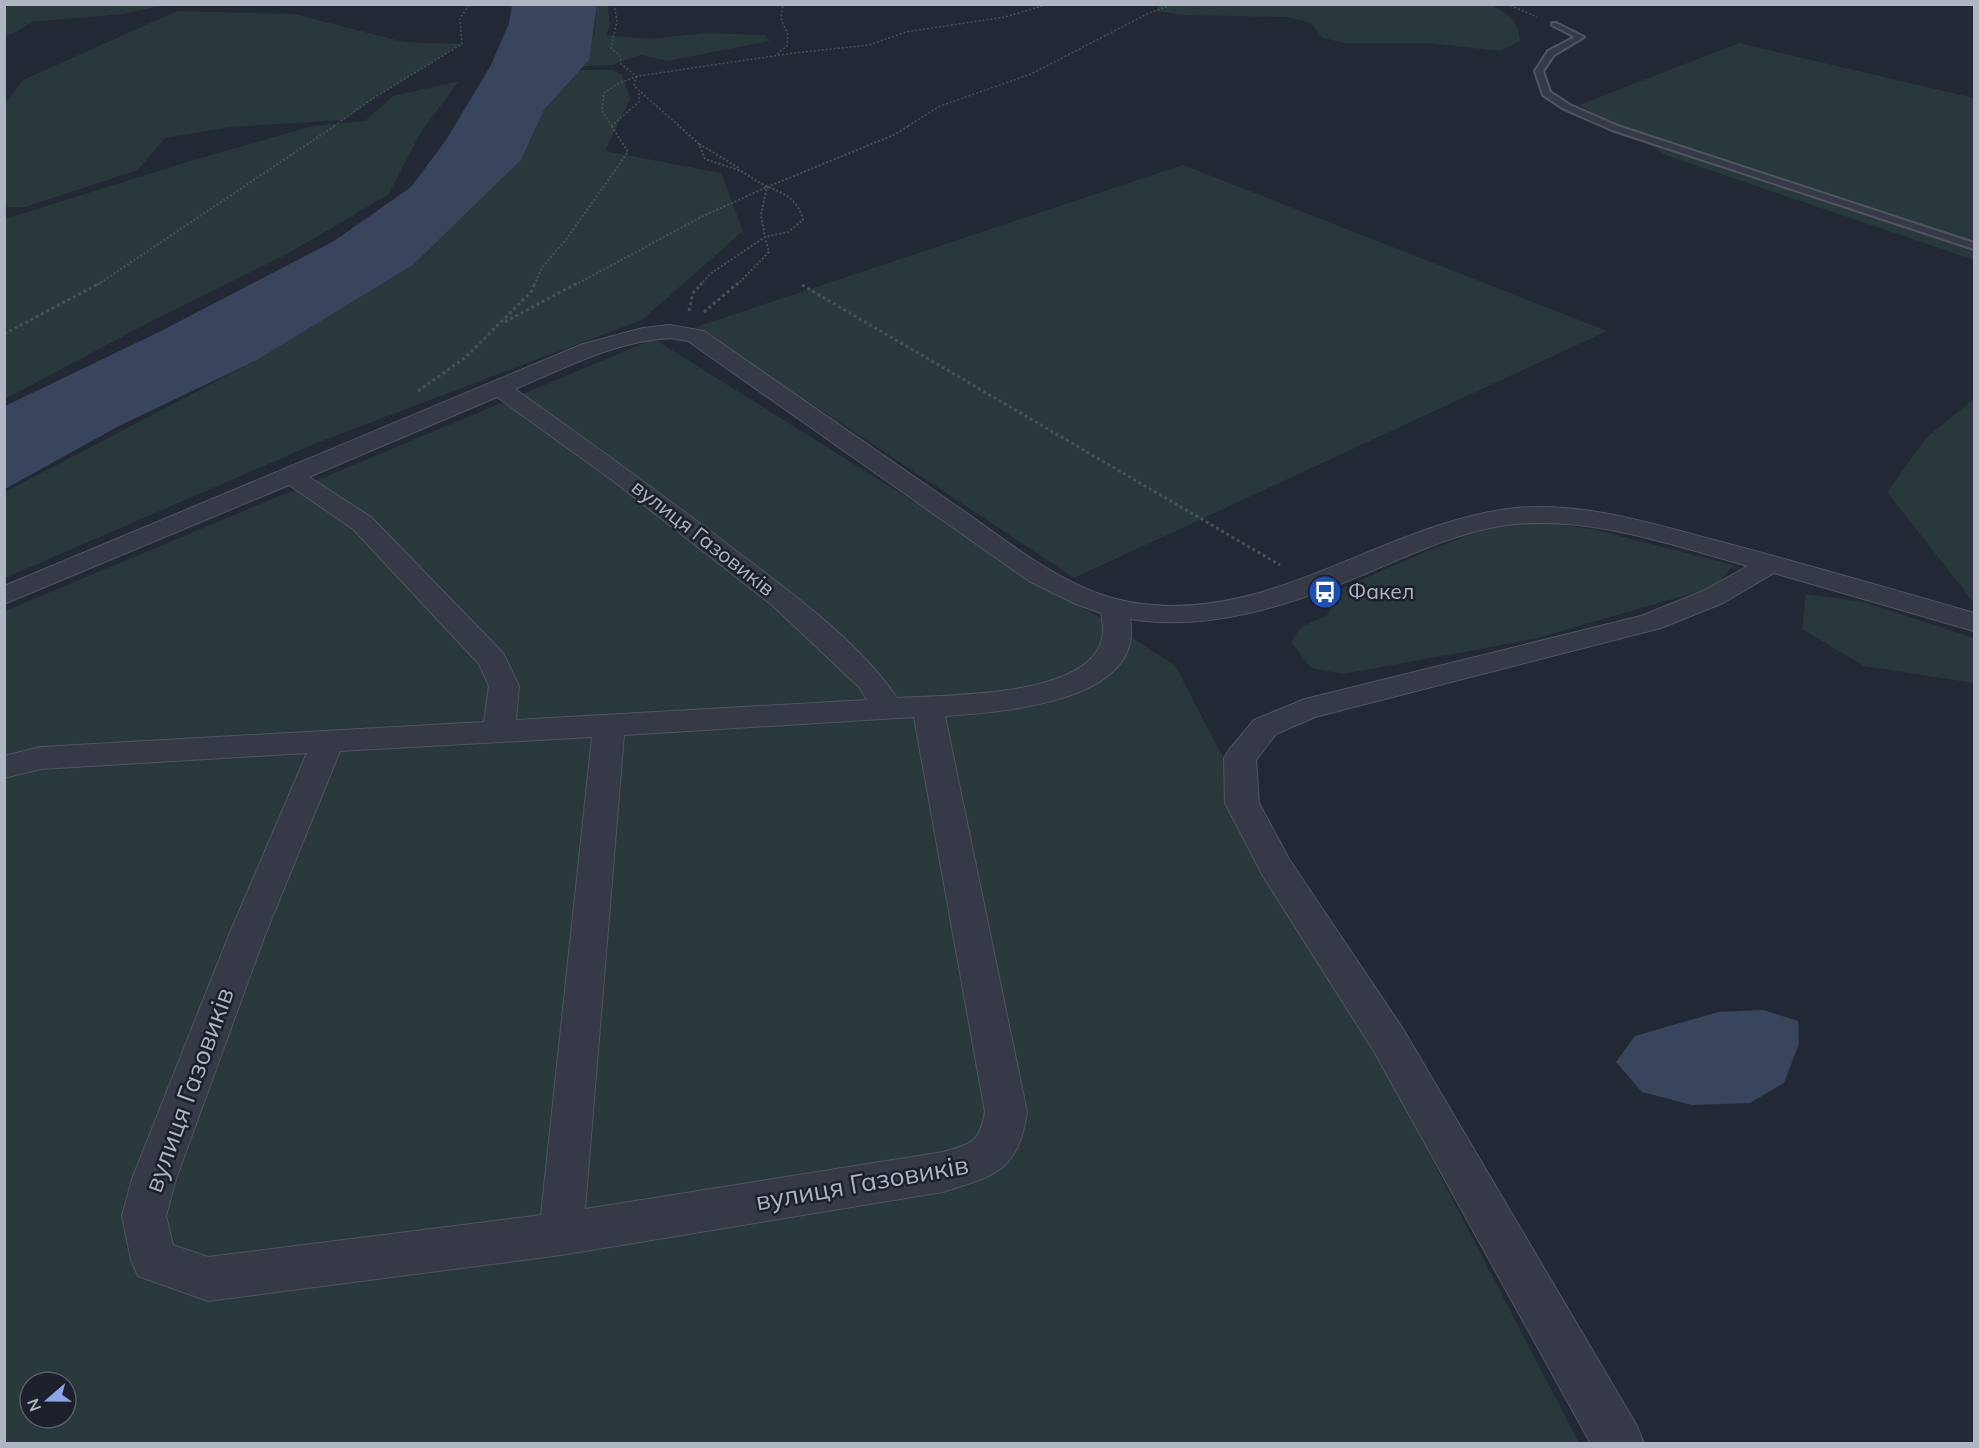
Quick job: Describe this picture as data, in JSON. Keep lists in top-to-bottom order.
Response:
{
  "streets": {
    "street": ["вулиця Газовиків"]
  },
  "places": {
    "bus stop": ["Факел"]
  },
  "north": "left"
}
